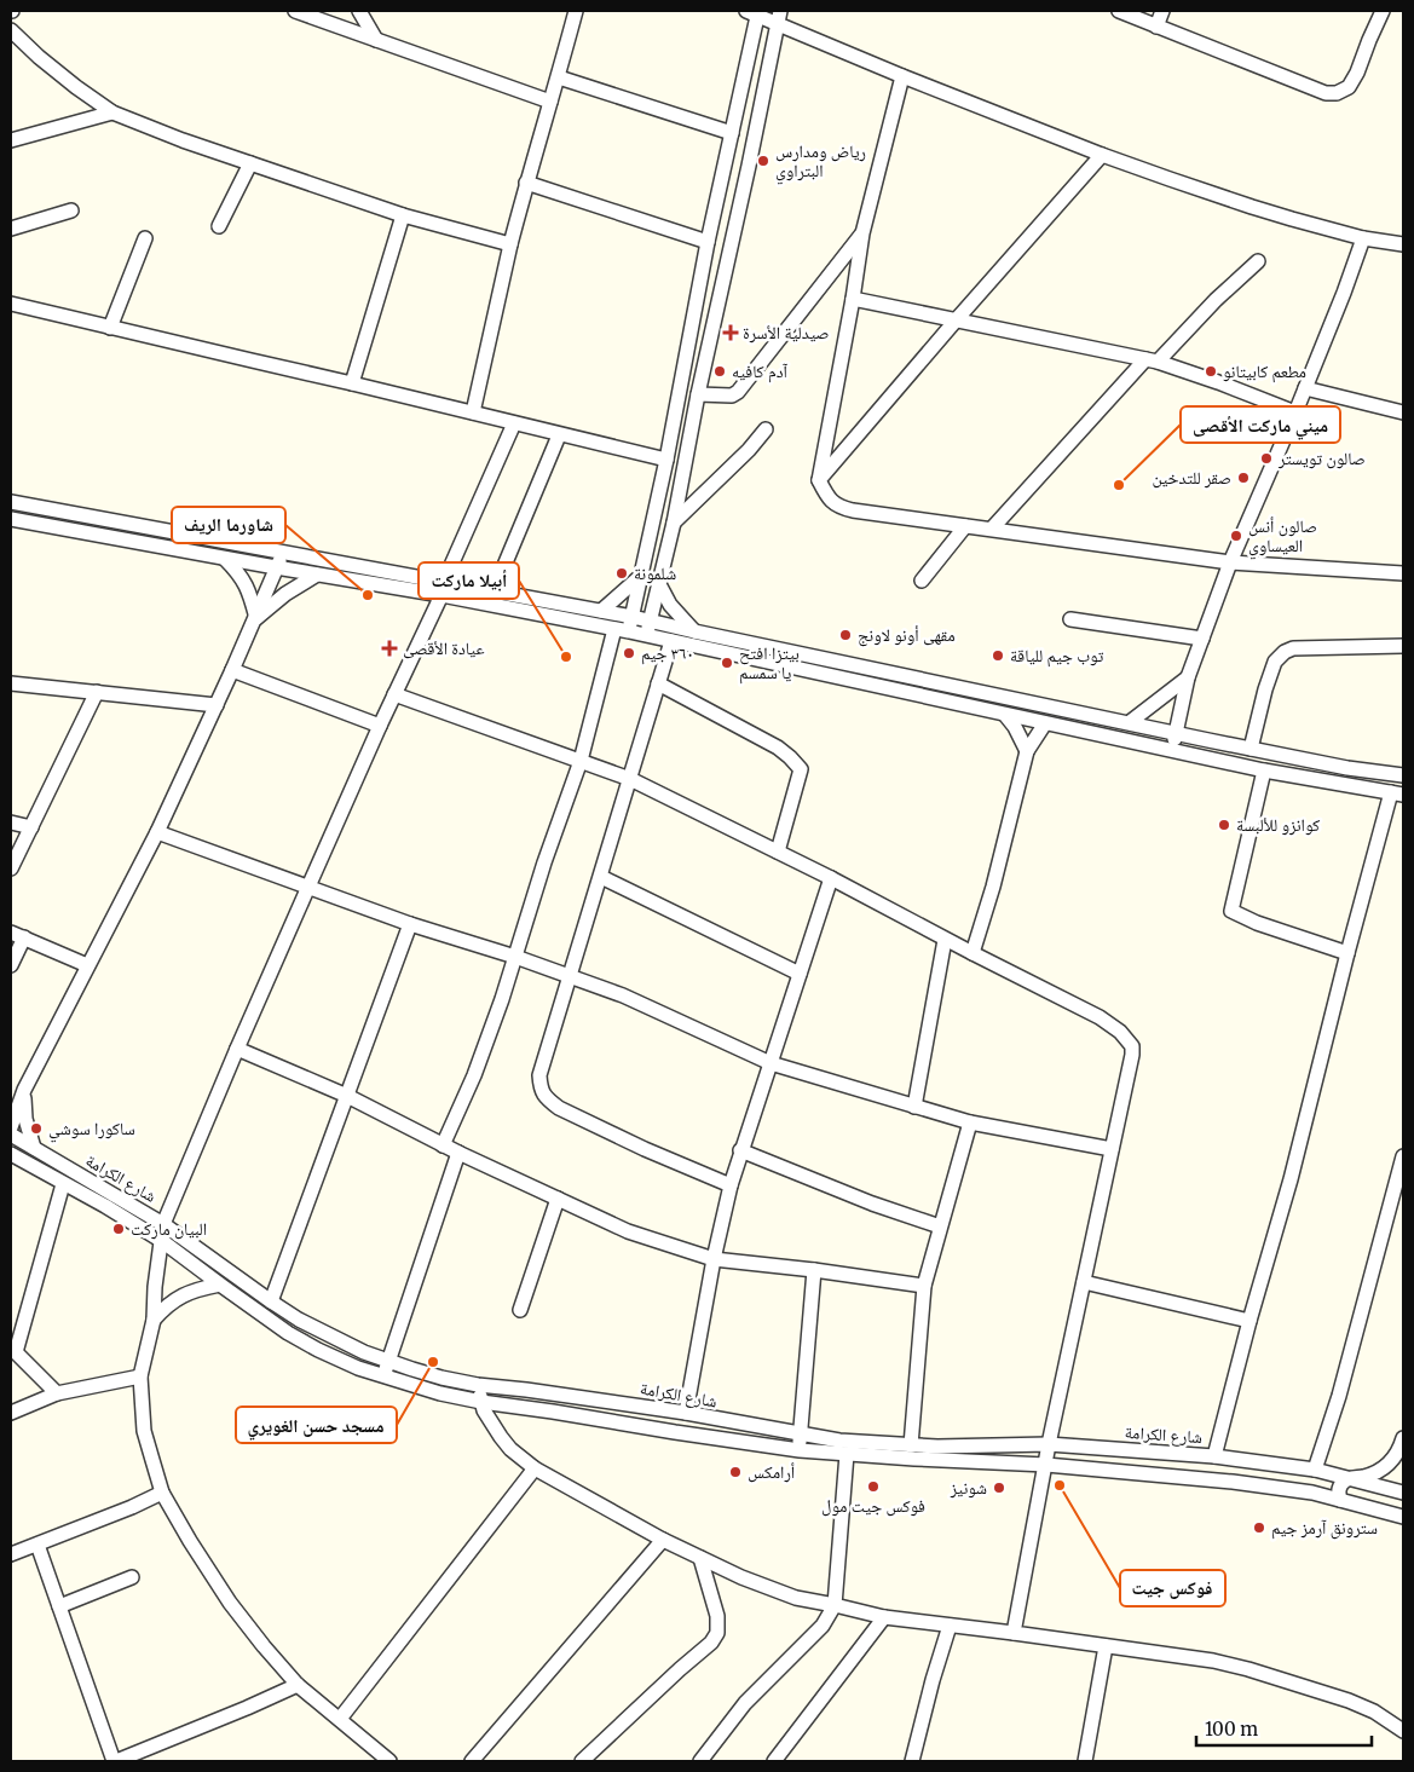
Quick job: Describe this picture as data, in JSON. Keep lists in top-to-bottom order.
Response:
{
  "streets": {
    "street": ["شارع الكرامة"]
  },
  "places": {
    "other": [
      "رياض ومدارس البتراوي",
      "آدم كافيه",
      "مطعم كابيتانو",
      "صالون تويستر",
      "صقر للتدخين",
      "ميني ماركت الأقصى",
      "صالون أنس العيساوي",
      "شلمونة",
      "شاورما الريف",
      "مقهى أونو لاونج",
      "٣٦٠ جيم",
      "توب جيم للياقة",
      "أبيلا ماركت",
      "بيتزا افتح يا سمسم",
      "كوانزو للألبسة",
      "ساكورا سوشي",
      "البيان ماركت",
      "مسجد حسن الغويري",
      "أرامكس",
      "فوكس جيت",
      "فوكس جيت مول",
      "شونيز",
      "سترونق آرمز جيم"
    ],
    "health": ["صيدلية الأسرة", "عيادة الأقصى"]
  },
  "scale_bar": "100 m"
}
